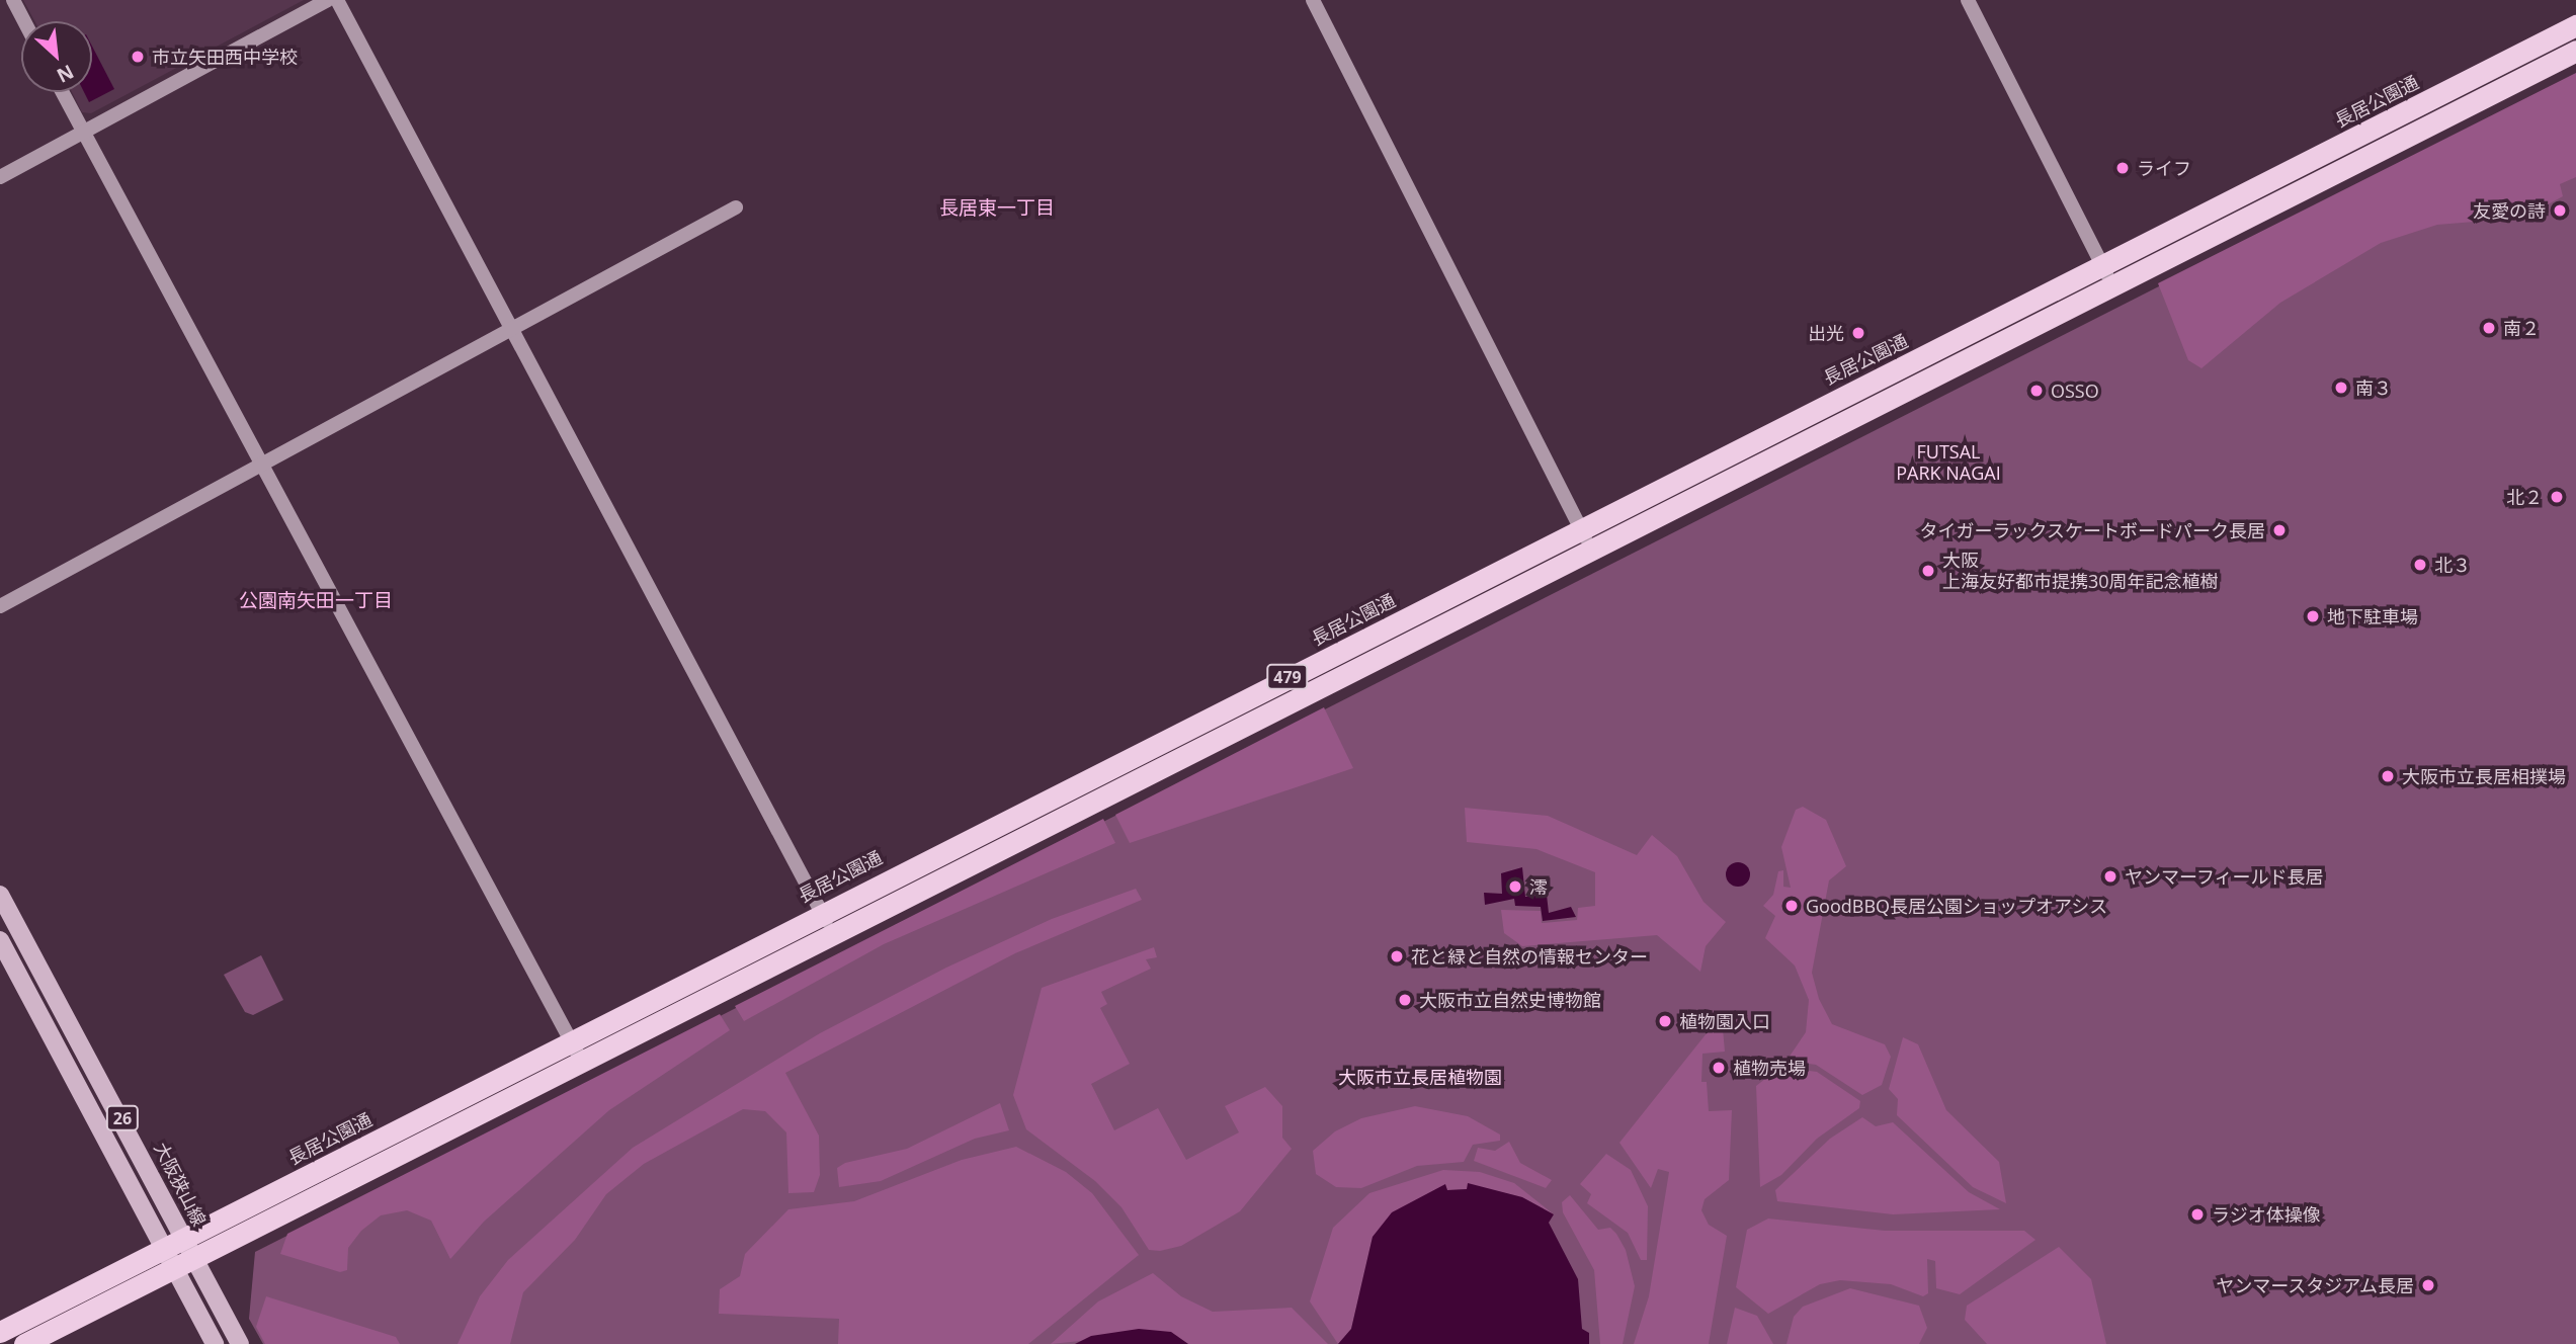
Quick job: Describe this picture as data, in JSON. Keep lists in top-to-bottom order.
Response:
{
  "streets": {
    "highway": ["長居公園通", "479"],
    "main road": ["26", "大阪狭山線"]
  },
  "crossings": [
    ["長居公園通", "26"],
    ["長居公園通", "大阪狭山線"]
  ],
  "districts": ["長居東一丁目", "公園南矢田一丁目"],
  "parks": ["FUTSAL PARK NAGAI", "大阪市立長居植物園"],
  "places": [
    "市立矢田西中学校",
    "ライフ",
    "友愛の詩",
    "南２",
    "出光",
    "南３",
    "OSSO",
    "北２",
    "タイガーラックスケートボードパーク長居",
    "北３",
    "大阪 上海友好都市提携30周年記念植樹",
    "地下駐車場",
    "大阪市立長居相撲場",
    "ヤンマーフィールド長居",
    "澪",
    "GoodBBQ長居公園ショップオアシス",
    "花と緑と自然の情報センター",
    "大阪市立自然史博物館",
    "植物園入口",
    "植物売場",
    "ラジオ体操像",
    "ヤンマースタジアム長居"
  ],
  "north": "bottom right"
}
